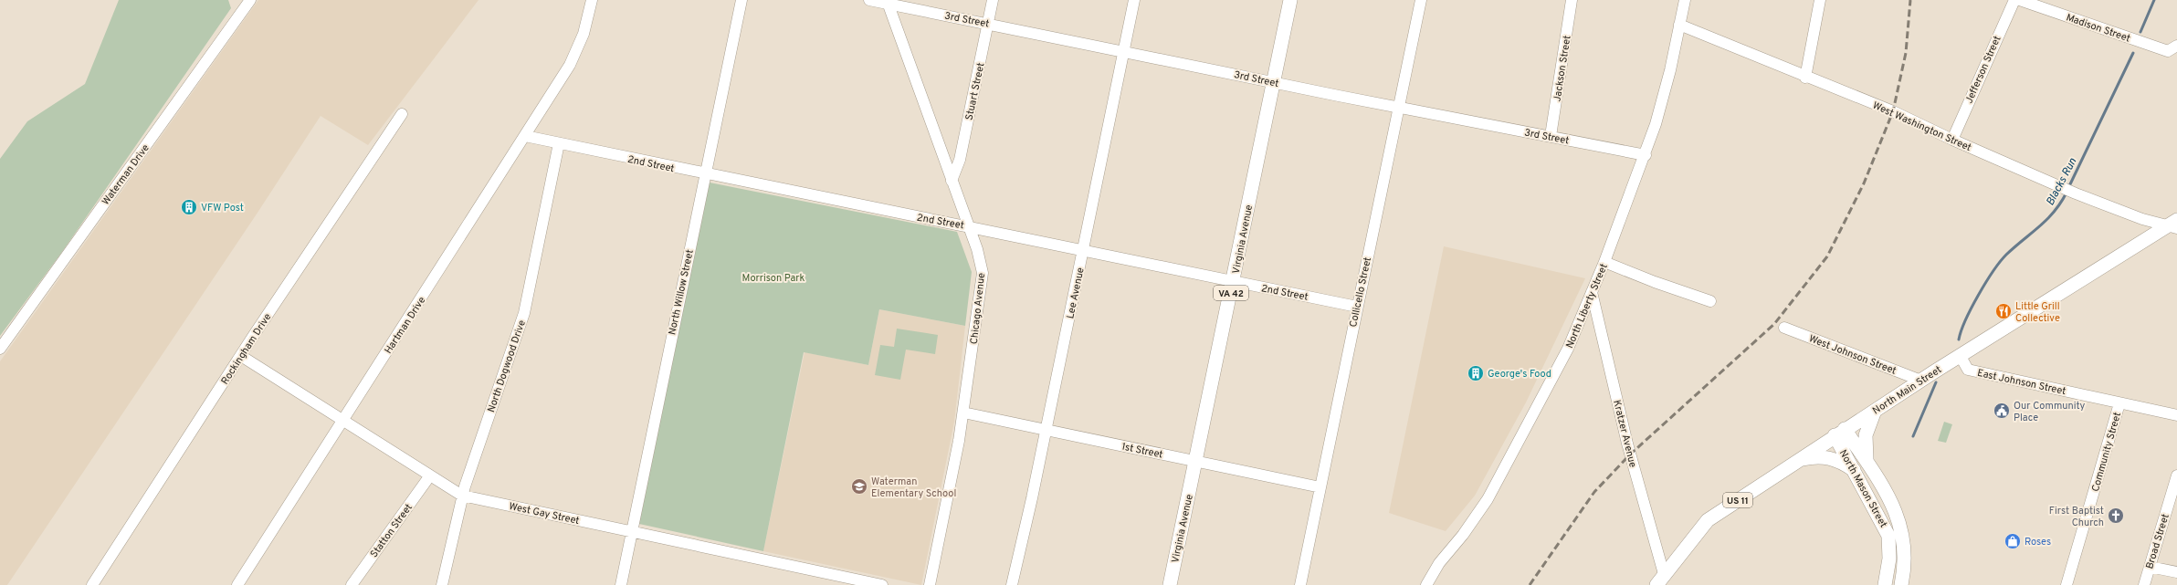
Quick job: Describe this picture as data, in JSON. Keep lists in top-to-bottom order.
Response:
{
  "streets": {
    "main road": [
      "Virginia Avenue",
      "VA 42",
      "North Main Street",
      "North Mason Street",
      "US 11"
    ],
    "street": [
      "3rd Street",
      "Madison Street",
      "Jackson Street",
      "Jefferson Street",
      "Stuart Street",
      "West Washington Street",
      "2nd Street",
      "Waterman Drive",
      "North Willow Street",
      "Collicello Street",
      "Lee Avenue",
      "North Liberty Street",
      "Chicago Avenue",
      "Hartman Drive",
      "Rockingham Drive",
      "West Johnson Street",
      "North Dogwood Drive",
      "East Johnson Street",
      "Kratzer Avenue",
      "1st Street",
      "Community Street",
      "West Gay Street",
      "Statton Street",
      "Broad Street"
    ]
  },
  "crossings": [
    ["3rd Street", "Jackson Street"],
    ["3rd Street", "Stuart Street"],
    ["3rd Street", "Virginia Avenue"],
    ["3rd Street", "Collicello Street"],
    ["3rd Street", "Lee Avenue"],
    ["3rd Street", "North Liberty Street"],
    ["3rd Street", "Chicago Avenue"],
    ["Jefferson Street", "West Washington Street"],
    ["Stuart Street", "Chicago Avenue"],
    ["West Washington Street", "North Liberty Street"],
    ["West Washington Street", "North Main Street"],
    ["2nd Street", "Virginia Avenue"],
    ["2nd Street", "North Willow Street"],
    ["2nd Street", "Collicello Street"],
    ["2nd Street", "Lee Avenue"],
    ["2nd Street", "Chicago Avenue"],
    ["2nd Street", "Hartman Drive"],
    ["2nd Street", "North Dogwood Drive"],
    ["Virginia Avenue", "1st Street"],
    ["North Willow Street", "West Gay Street"],
    ["Collicello Street", "1st Street"],
    ["Lee Avenue", "1st Street"],
    ["North Liberty Street", "Kratzer Avenue"],
    ["Chicago Avenue", "1st Street"],
    ["Hartman Drive", "West Gay Street"],
    ["Rockingham Drive", "West Gay Street"],
    ["West Johnson Street", "North Main Street"],
    ["North Dogwood Drive", "West Gay Street"],
    ["East Johnson Street", "North Main Street"],
    ["East Johnson Street", "Community Street"],
    ["North Main Street", "Kratzer Avenue"],
    ["North Main Street", "North Mason Street"],
    ["West Gay Street", "Statton Street"]
  ],
  "water": ["Blacks Run"],
  "parks": ["Morrison Park"],
  "places": {
    "building": ["VFW Post", "George's Food"],
    "restaurant": ["Little Grill Collective"],
    "public building": ["Our Community Place"],
    "school or university": ["Waterman Elementary School"],
    "church": ["First Baptist Church"],
    "shop": ["Roses"]
  }
}
